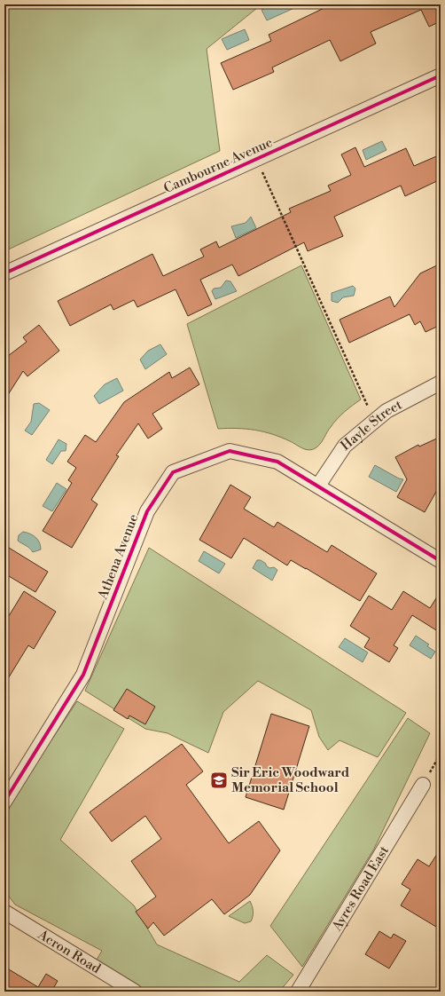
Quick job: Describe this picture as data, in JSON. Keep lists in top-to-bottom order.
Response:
{
  "streets": {
    "street": [
      "Cambourne Avenue",
      "Hayle Street",
      "Athena Avenue",
      "Ayres Road East",
      "Acron Road"
    ]
  },
  "crossings": [
    ["Hayle Street", "Athena Avenue"]
  ],
  "places": {
    "school or university": ["Sir Eric Woodward Memorial School"]
  }
}
